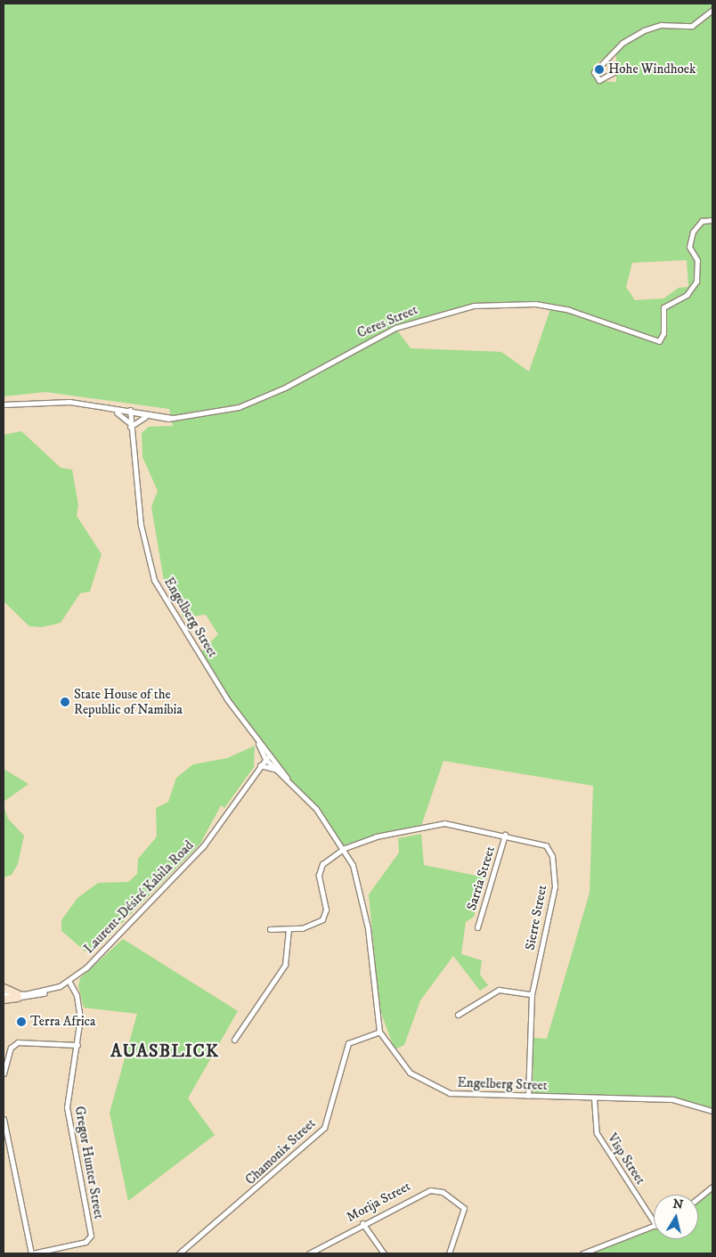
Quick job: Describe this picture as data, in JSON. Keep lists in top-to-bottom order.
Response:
{
  "streets": {
    "street": [
      "Ceres Street",
      "Engelberg Street",
      "Sarria Street",
      "Laurent-Désiré Kabila Road",
      "Sierre Street",
      "Chamonix Street",
      "Visp Street",
      "Gregor Hunter Street",
      "Morija Street"
    ]
  },
  "crossings": [
    ["Ceres Street", "Engelberg Street"],
    ["Engelberg Street", "Laurent-Désiré Kabila Road"],
    ["Engelberg Street", "Sierre Street"],
    ["Engelberg Street", "Chamonix Street"],
    ["Engelberg Street", "Visp Street"],
    ["Sarria Street", "Sierre Street"],
    ["Laurent-Désiré Kabila Road", "Gregor Hunter Street"]
  ],
  "districts": ["AUASBLICK"],
  "places": ["Hohe Windhoek", "State House of the Republic of Namibia", "Terra Africa"],
  "north": "top"
}
